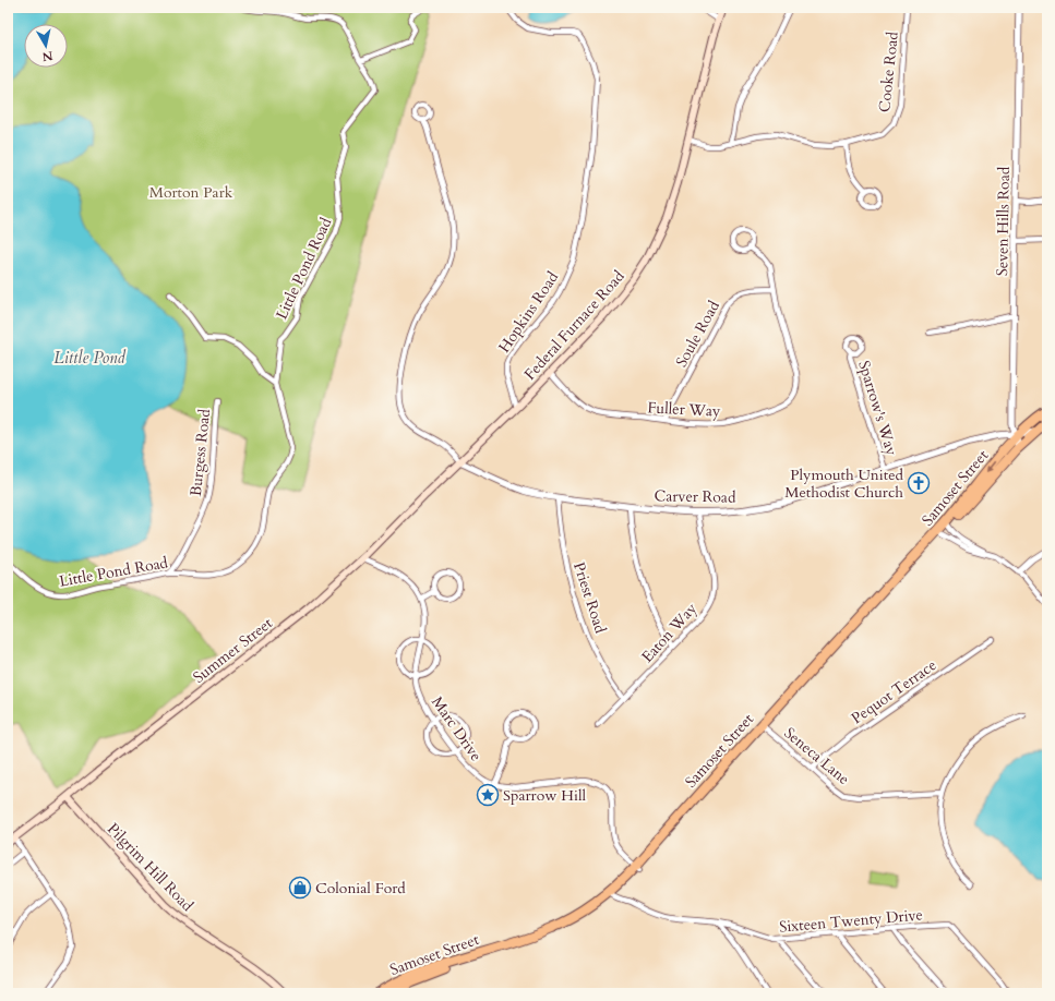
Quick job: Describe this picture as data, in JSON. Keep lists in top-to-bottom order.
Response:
{
  "streets": {
    "highway": ["Samoset Street"],
    "main road": ["Federal Furnace Road", "Summer Street", "Pilgrim Hill Road"],
    "street": [
      "Cooke Road",
      "Seven Hills Road",
      "Little Pond Road",
      "Hopkins Road",
      "Soule Road",
      "Sparrow's Way",
      "Fuller Way",
      "Burgess Road",
      "Carver Road",
      "Priest Road",
      "Eaton Way",
      "Pequot Terrace",
      "Marc Drive",
      "Seneca Lane",
      "Sixteen Twenty Drive"
    ]
  },
  "crossings": [
    ["Cooke Road", "Federal Furnace Road"],
    ["Seven Hills Road", "Samoset Street"],
    ["Seven Hills Road", "Carver Road"],
    ["Little Pond Road", "Burgess Road"],
    ["Hopkins Road", "Federal Furnace Road"],
    ["Federal Furnace Road", "Fuller Way"],
    ["Federal Furnace Road", "Carver Road"],
    ["Federal Furnace Road", "Summer Street"],
    ["Soule Road", "Fuller Way"],
    ["Sparrow's Way", "Carver Road"],
    ["Samoset Street", "Carver Road"],
    ["Samoset Street", "Marc Drive"],
    ["Samoset Street", "Seneca Lane"],
    ["Samoset Street", "Sixteen Twenty Drive"],
    ["Carver Road", "Priest Road"],
    ["Carver Road", "Eaton Way"],
    ["Carver Road", "Summer Street"],
    ["Priest Road", "Eaton Way"],
    ["Summer Street", "Marc Drive"],
    ["Summer Street", "Pilgrim Hill Road"],
    ["Pequot Terrace", "Seneca Lane"]
  ],
  "water": ["Little Pond"],
  "parks": ["Morton Park"],
  "places": {
    "church": ["Plymouth United Methodist Church"],
    "place": ["Sparrow Hill"],
    "shop": ["Colonial Ford"]
  },
  "north": "bottom"
}
